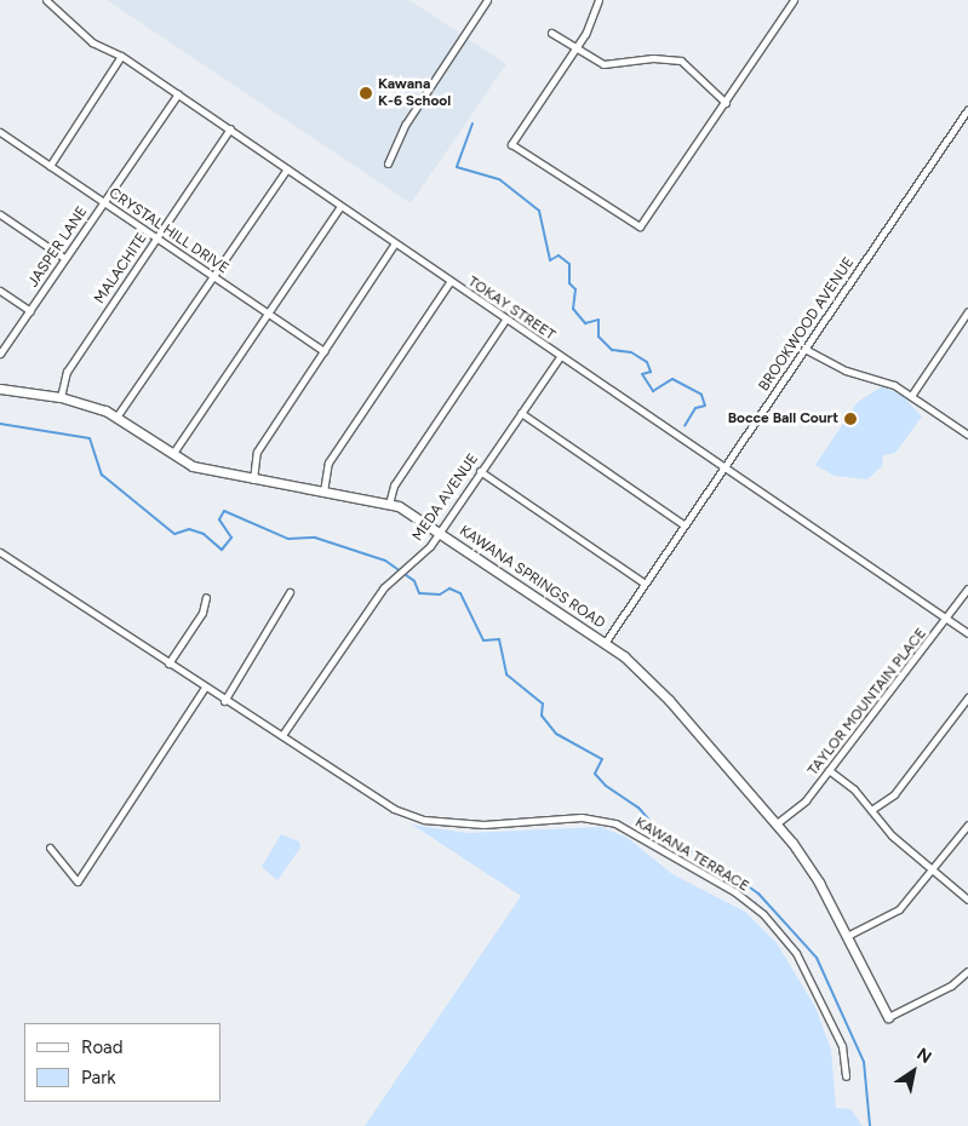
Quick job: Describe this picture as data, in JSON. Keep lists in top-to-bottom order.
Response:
{
  "streets": {
    "street": [
      "CRYSTAL HILL DRIVE",
      "JASPER LANE",
      "MALACHITE",
      "TOKAY STREET",
      "BROOKWOOD AVENUE",
      "MEDA AVENUE",
      "KAWANA SPRINGS ROAD",
      "TAYLOR MOUNTAIN PLACE",
      "KAWANA TERRACE"
    ]
  },
  "crossings": [
    ["CRYSTAL HILL DRIVE", "JASPER LANE"],
    ["CRYSTAL HILL DRIVE", "MALACHITE"],
    ["JASPER LANE", "TOKAY STREET"],
    ["MALACHITE", "TOKAY STREET"],
    ["MALACHITE", "KAWANA SPRINGS ROAD"],
    ["TOKAY STREET", "BROOKWOOD AVENUE"],
    ["TOKAY STREET", "MEDA AVENUE"],
    ["TOKAY STREET", "TAYLOR MOUNTAIN PLACE"],
    ["BROOKWOOD AVENUE", "KAWANA SPRINGS ROAD"],
    ["MEDA AVENUE", "KAWANA SPRINGS ROAD"],
    ["MEDA AVENUE", "KAWANA TERRACE"],
    ["KAWANA SPRINGS ROAD", "TAYLOR MOUNTAIN PLACE"]
  ],
  "places": ["Kawana K-6 School", "Bocce Ball Court"],
  "legend": ["Road", "Park"],
  "north": "top right"
}
